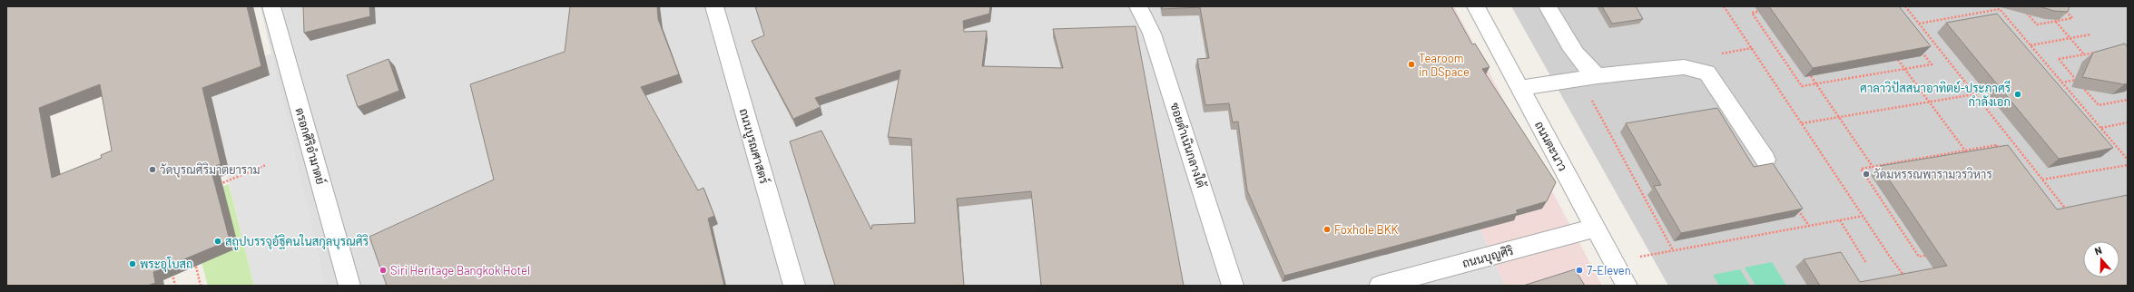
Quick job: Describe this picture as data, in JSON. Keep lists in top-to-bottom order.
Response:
{
  "streets": {
    "street": [
      "ซอยดำเนินกลางใต้",
      "ตรอกศิริอำมาตย์",
      "ถนนบูรณศาสตร์",
      "ถนนตะนาว",
      "ถนนบุญศิริ"
    ]
  },
  "crossings": [
    ["ถนนตะนาว", "ถนนบุญศิริ"]
  ],
  "places": [
    "Tearoom in DSpace",
    "ศาลาวิปัสสนาอาทิตย์-ประภาศรี กำลังเอก",
    "วัดบุรณศิริมาตยาราม",
    "วัดมหรรณพารามวรวิหาร",
    "Foxhole BKK",
    "สถูปบรรจุอัฐิคนในสกุลบุรณศิริ",
    "พระอุโบสถ",
    "Siri Heritage Bangkok Hotel",
    "7-Eleven"
  ],
  "north": "top"
}
